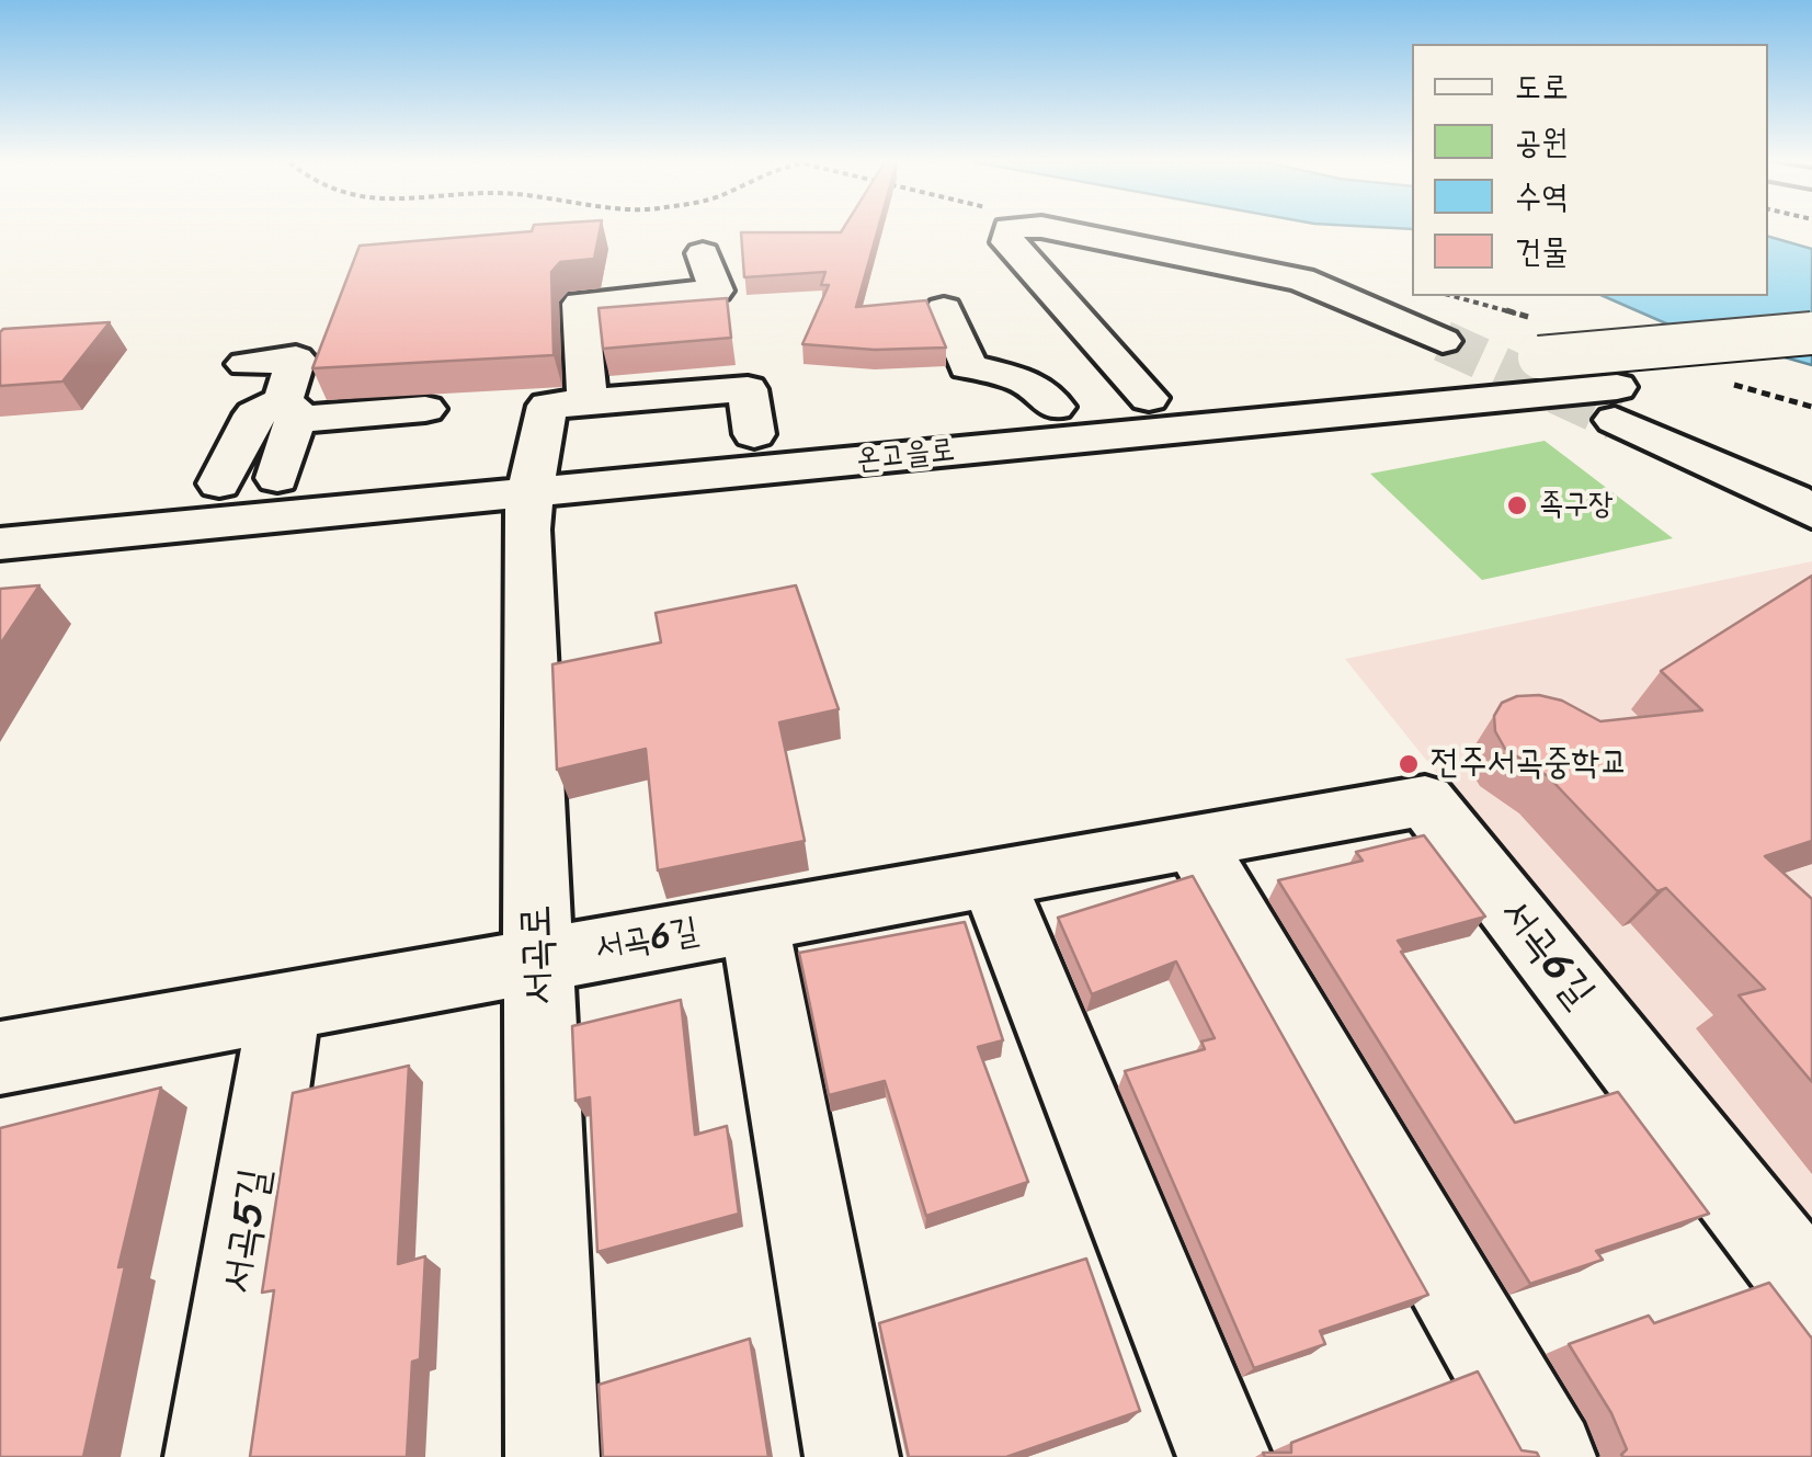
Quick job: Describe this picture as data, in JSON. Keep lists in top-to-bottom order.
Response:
{
  "streets": {
    "street": [
      "온고을로",
      "서곡6길",
      "서곡로",
      "서곡5길"
    ]
  },
  "crossings": [
    ["온고을로", "서곡로"],
    ["서곡6길", "서곡로"]
  ],
  "places": ["족구장", "전주서곡중학교"],
  "legend": [
    "도로",
    "공원",
    "수역",
    "건물"
  ]
}
